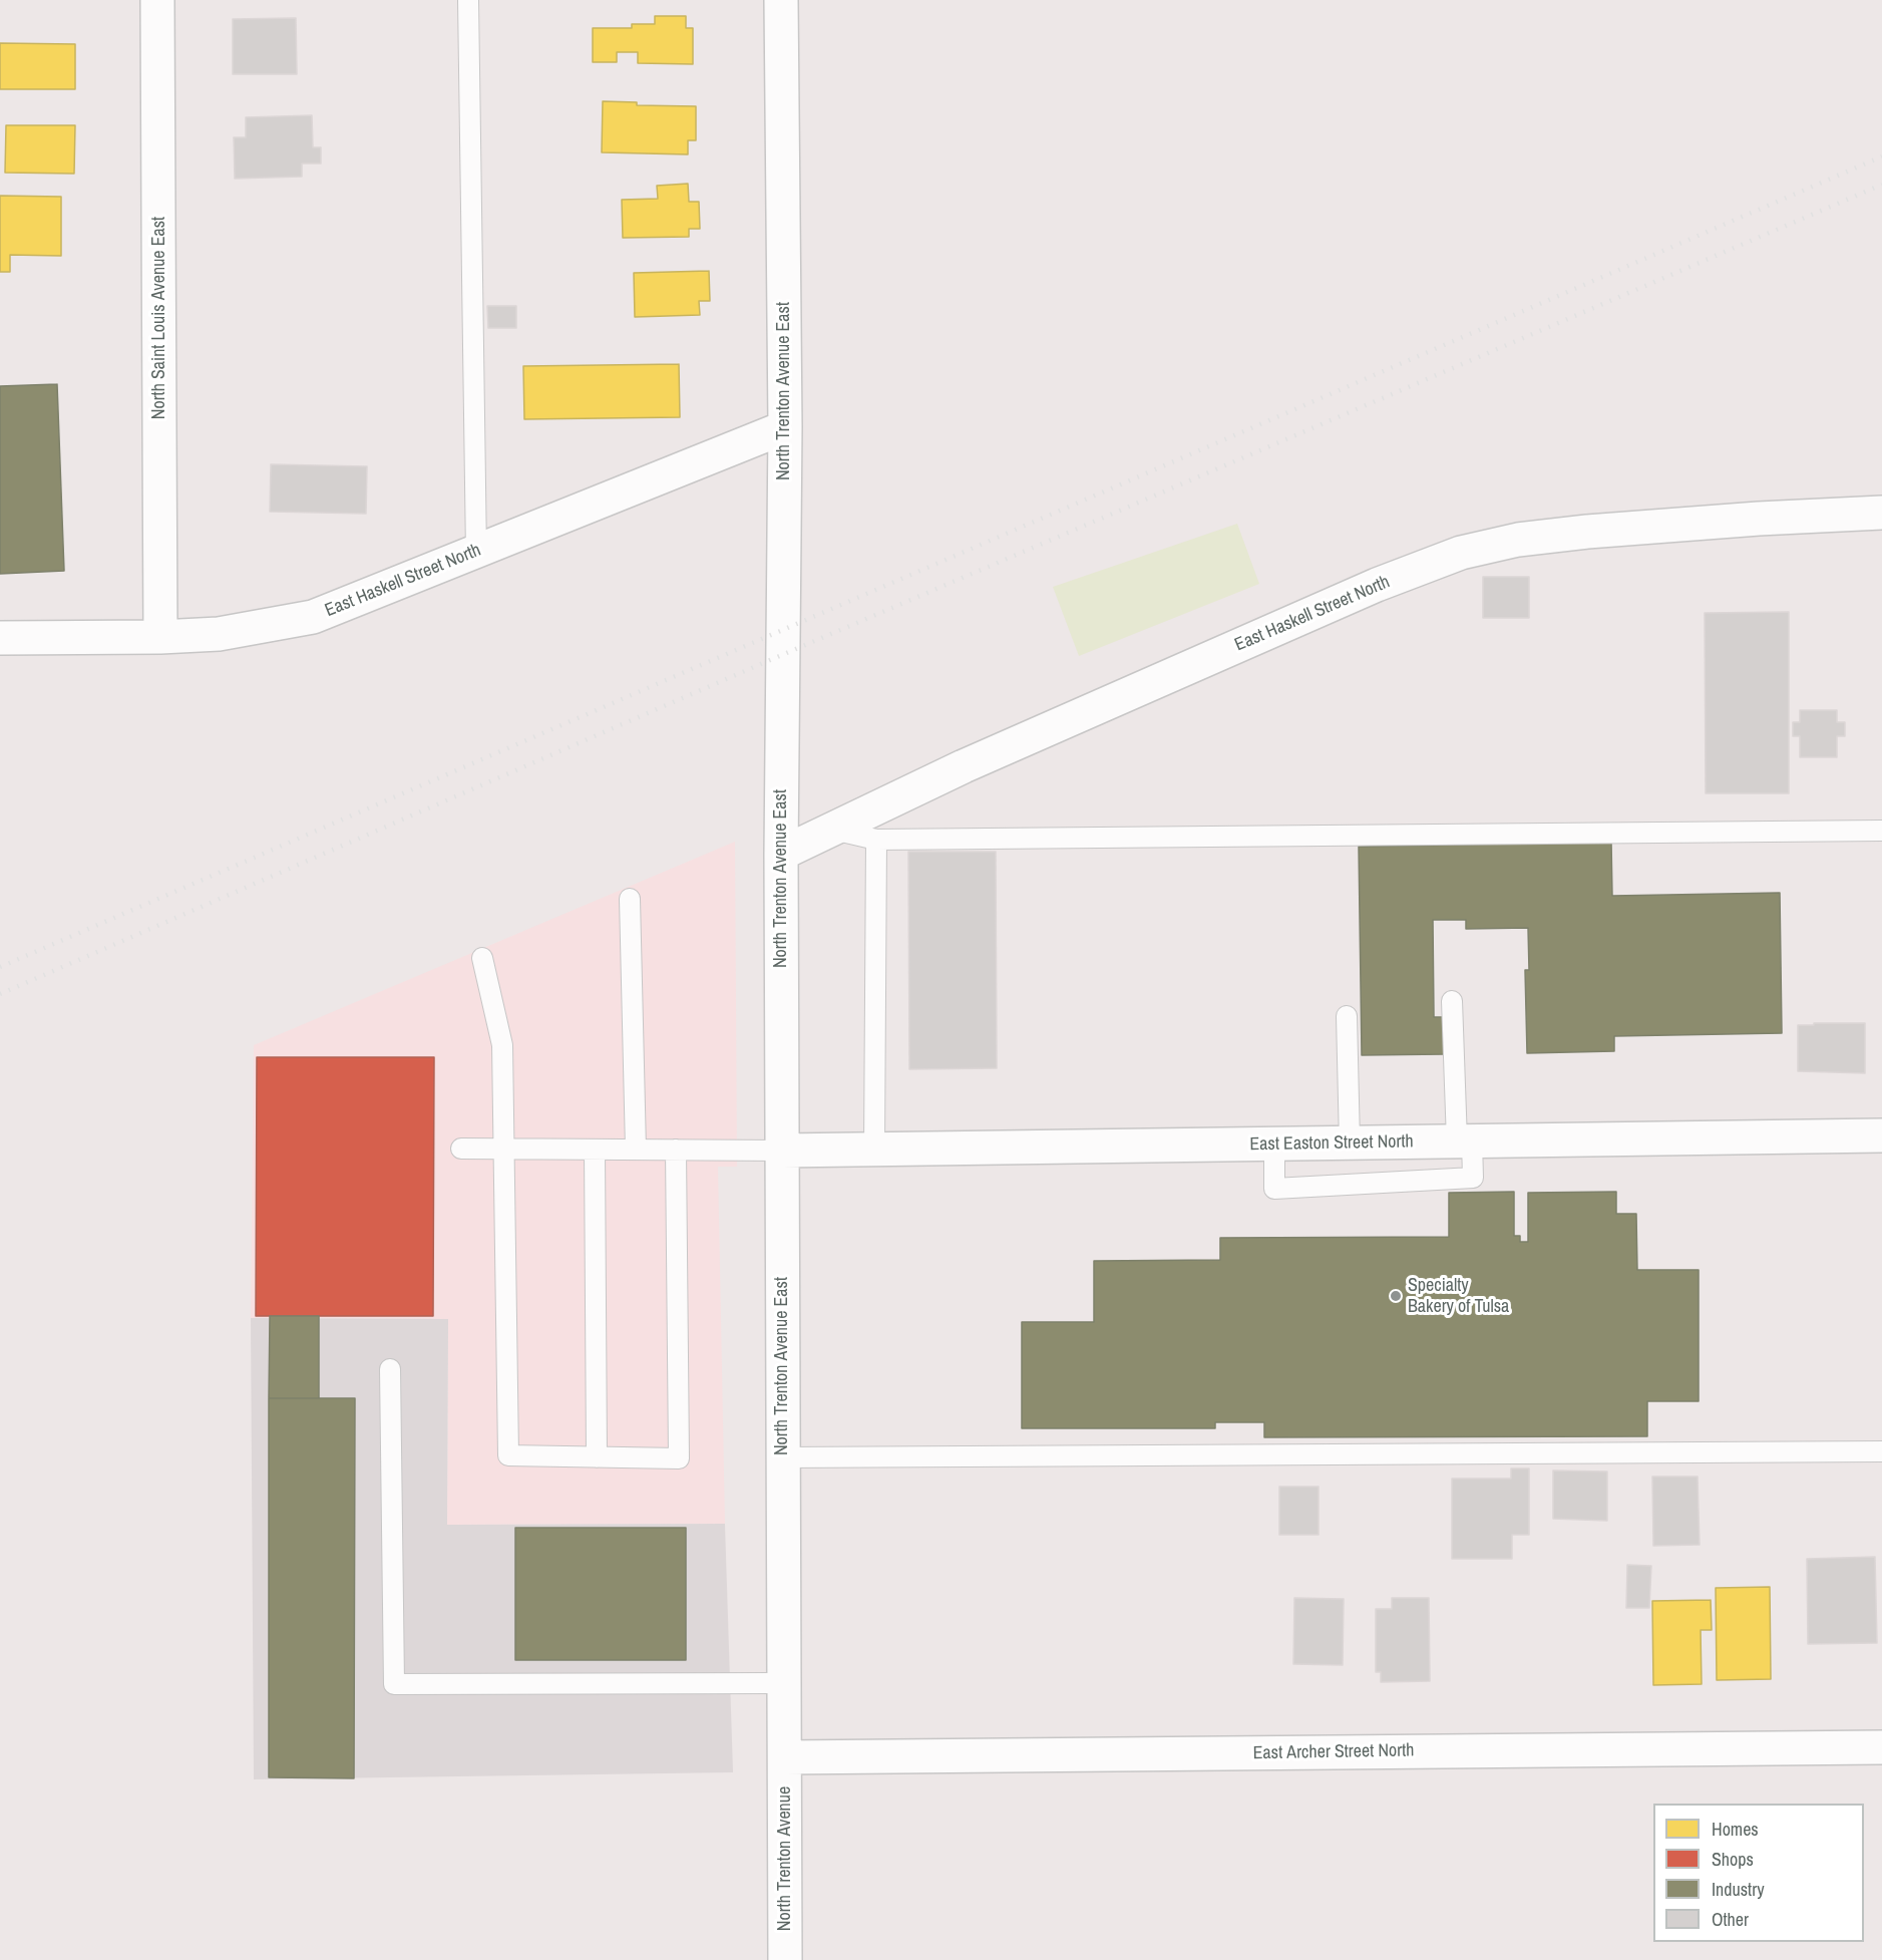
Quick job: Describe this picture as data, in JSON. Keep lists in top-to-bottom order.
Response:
{
  "streets": {
    "street": [
      "North Saint Louis Avenue East",
      "North Trenton Avenue East",
      "East Haskell Street North",
      "East Easton Street North",
      "East Archer Street North",
      "North Trenton Avenue"
    ]
  },
  "crossings": [
    ["North Saint Louis Avenue East", "East Haskell Street North"],
    ["North Trenton Avenue East", "East Haskell Street North"],
    ["North Trenton Avenue East", "East Easton Street North"],
    ["North Trenton Avenue East", "East Archer Street North"],
    ["North Trenton Avenue East", "North Trenton Avenue"],
    ["East Archer Street North", "North Trenton Avenue"]
  ],
  "places": ["Specialty Bakery of Tulsa"],
  "legend": [
    "Homes",
    "Shops",
    "Industry",
    "Other"
  ]
}
